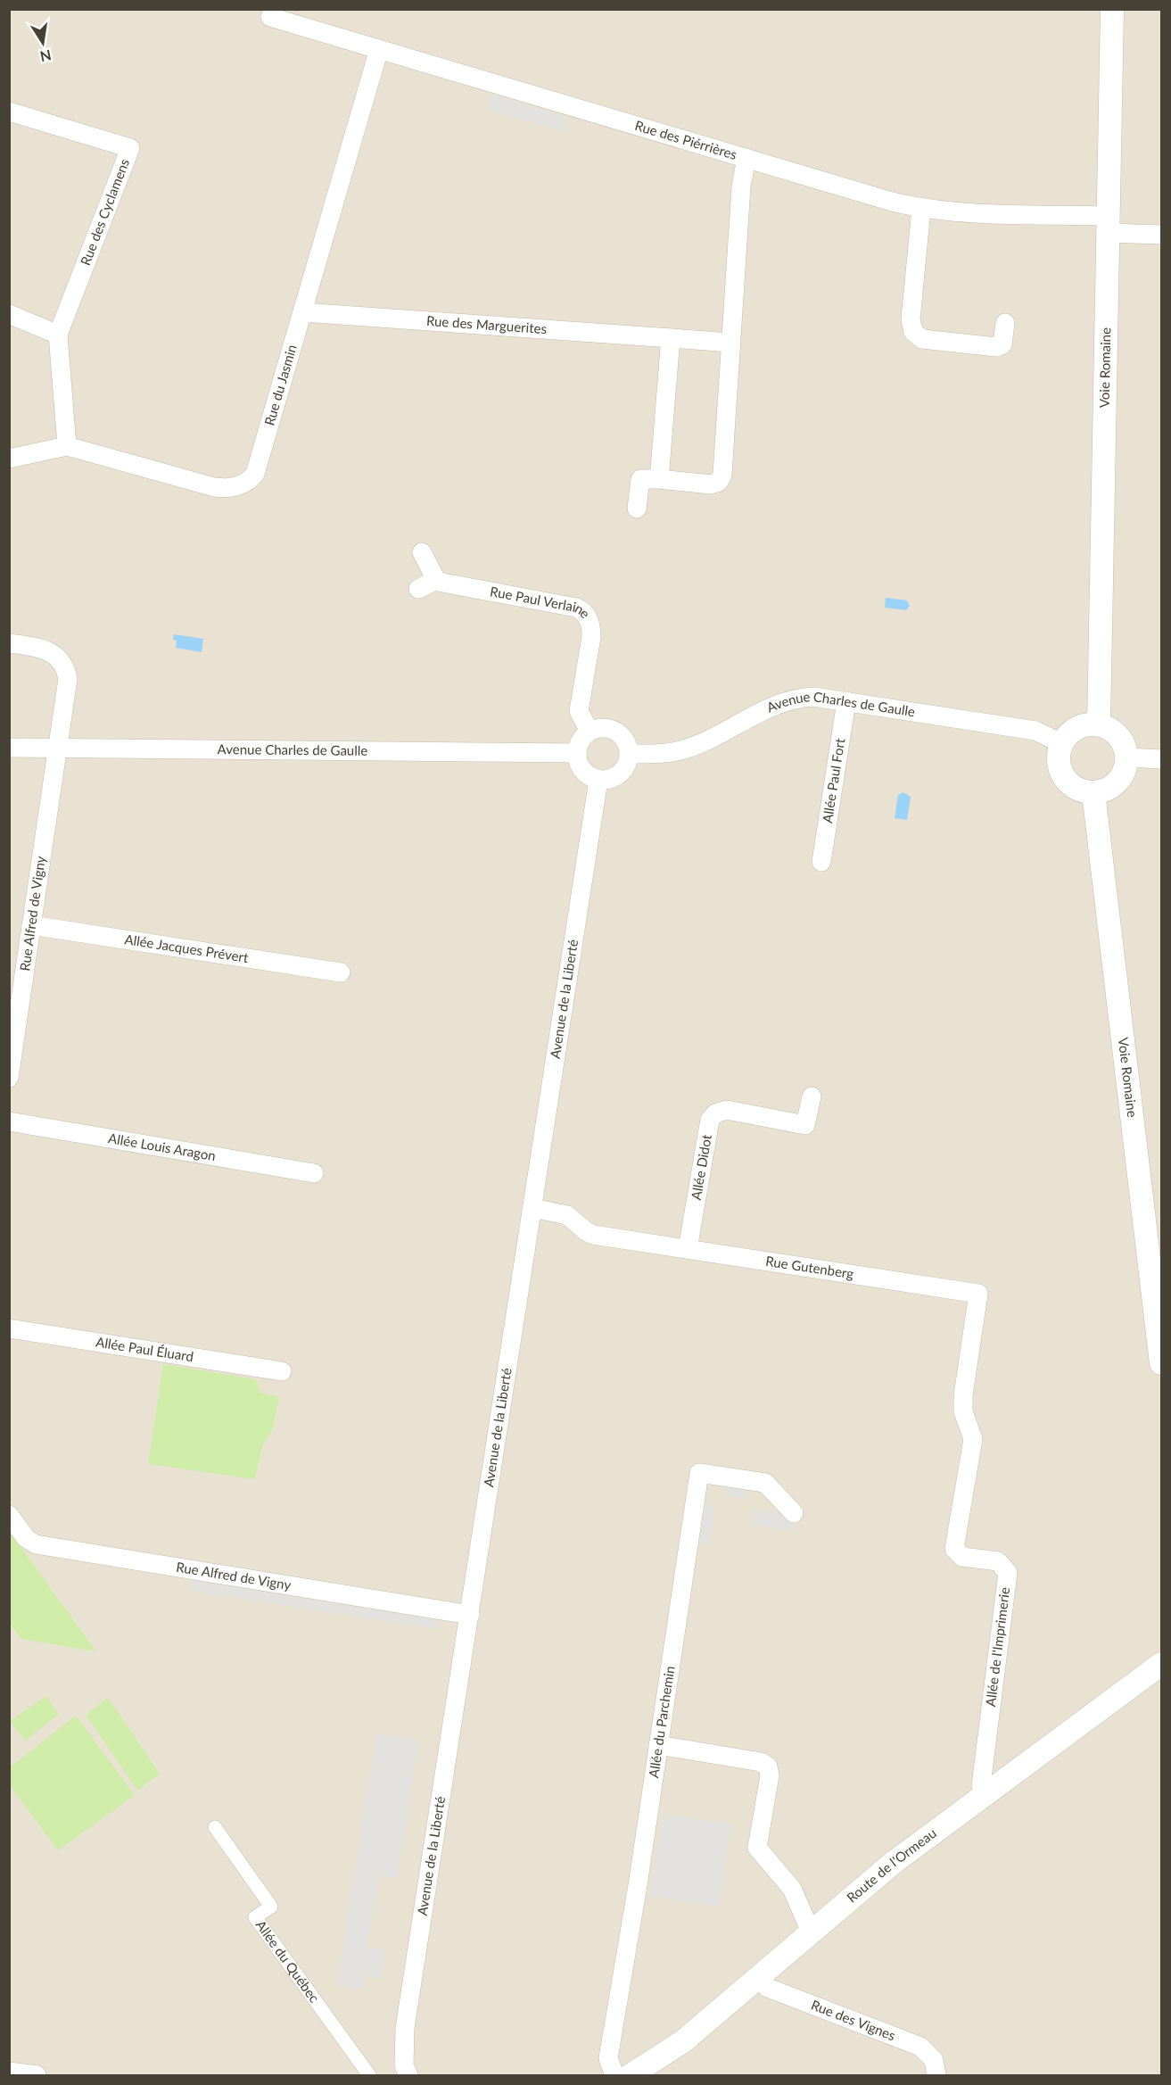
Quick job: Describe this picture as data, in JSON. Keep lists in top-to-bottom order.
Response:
{
  "streets": {
    "street": [
      "Rue des Piérrières",
      "Rue des Cyclamens",
      "Rue des Marguerites",
      "Voie Romaine",
      "Rue du Jasmin",
      "Rue Paul Verlaine",
      "Avenue Charles de Gaulle",
      "Allée Paul Fort",
      "Rue Alfred de Vigny",
      "Allée Jacques Prévert",
      "Avenue de la Liberté",
      "Allée Louis Aragon",
      "Allée Didot",
      "Rue Gutenberg",
      "Allée Paul Éluard",
      "Allée de l'Imprimerie",
      "Allée du Parchemin",
      "Route de l'Ormeau",
      "Allée du Québec",
      "Rue des Vignes"
    ]
  },
  "crossings": [
    ["Rue des Piérrières", "Voie Romaine"],
    ["Rue des Piérrières", "Rue du Jasmin"],
    ["Rue des Cyclamens", "Rue du Jasmin"],
    ["Rue des Marguerites", "Rue du Jasmin"],
    ["Voie Romaine", "Avenue Charles de Gaulle"],
    ["Rue Paul Verlaine", "Avenue Charles de Gaulle"],
    ["Rue Paul Verlaine", "Avenue de la Liberté"],
    ["Avenue Charles de Gaulle", "Allée Paul Fort"],
    ["Avenue Charles de Gaulle", "Rue Alfred de Vigny"],
    ["Avenue Charles de Gaulle", "Avenue de la Liberté"],
    ["Rue Alfred de Vigny", "Allée Jacques Prévert"],
    ["Rue Alfred de Vigny", "Avenue de la Liberté"],
    ["Avenue de la Liberté", "Rue Gutenberg"],
    ["Allée Didot", "Rue Gutenberg"],
    ["Rue Gutenberg", "Allée de l'Imprimerie"],
    ["Allée de l'Imprimerie", "Route de l'Ormeau"],
    ["Route de l'Ormeau", "Rue des Vignes"]
  ],
  "north": "bottom"
}
